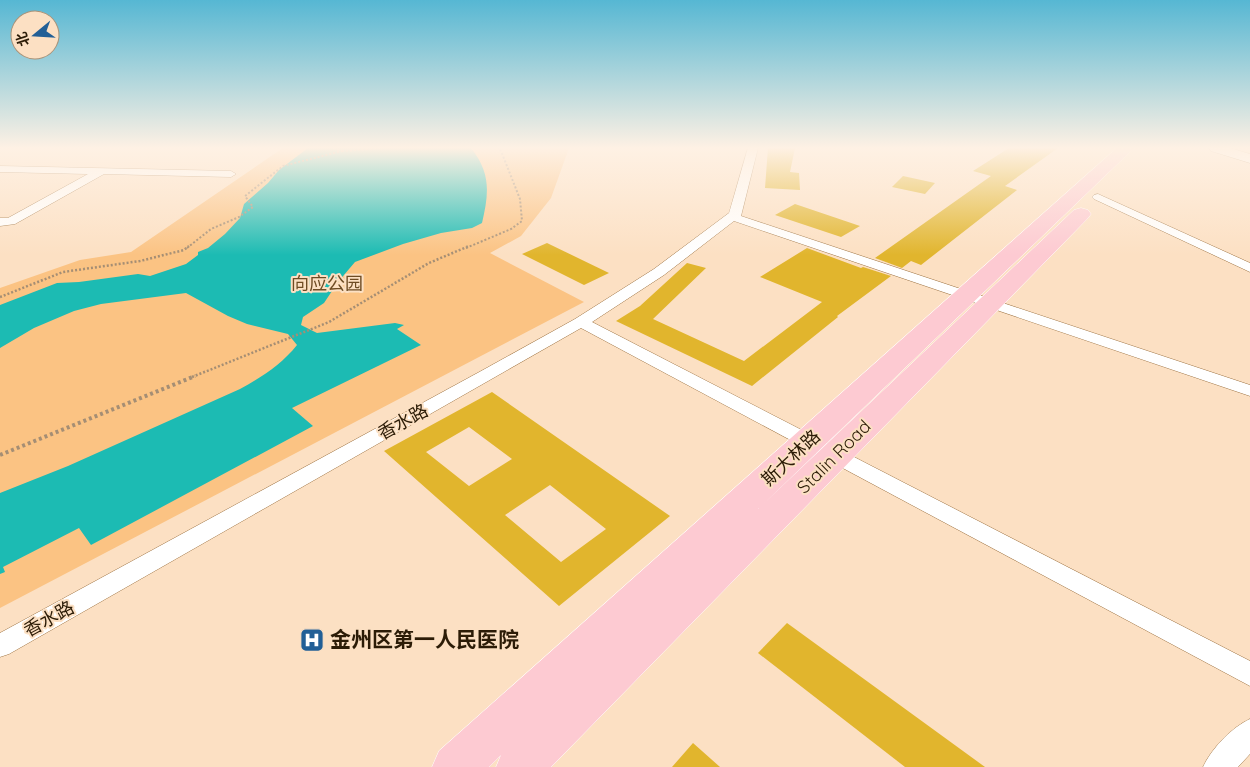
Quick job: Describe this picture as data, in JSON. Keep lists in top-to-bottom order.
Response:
{
  "streets": {
    "main road": ["Stalin Road", "斯大林路"],
    "street": ["香水路"]
  },
  "crossings": [
    ["Stalin Road", "斯大林路"]
  ],
  "parks": ["向应公园"],
  "places": {
    "hospital": ["金州区第一人民医院"]
  },
  "north": "left"
}
